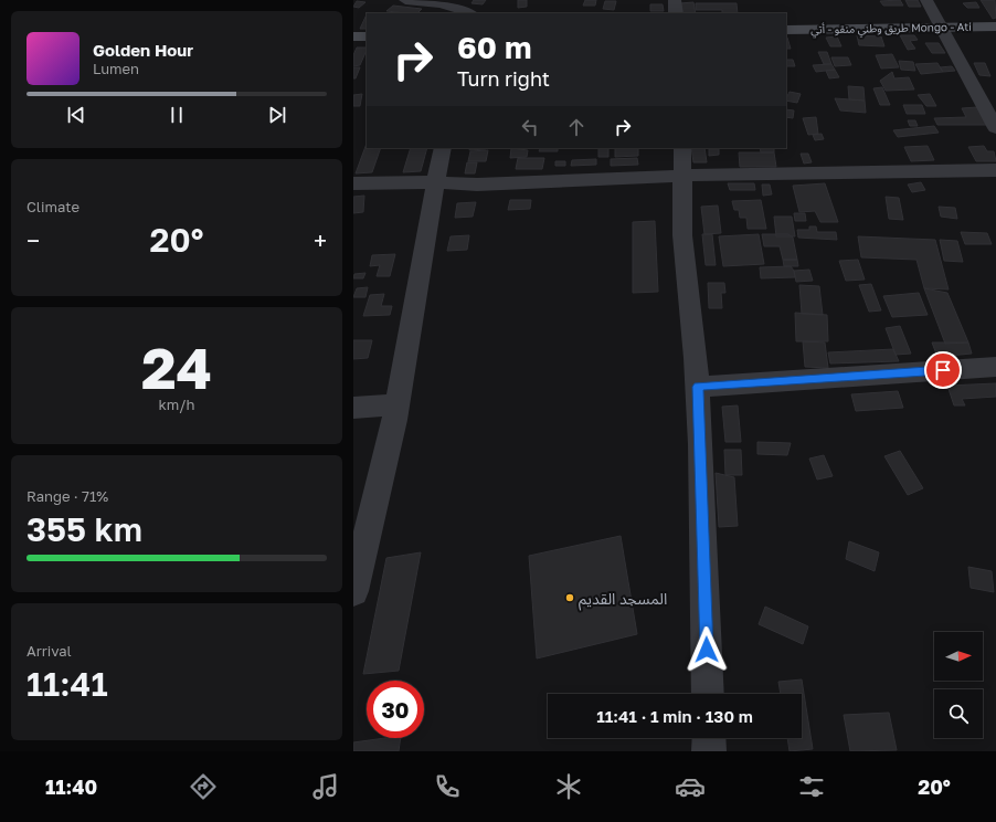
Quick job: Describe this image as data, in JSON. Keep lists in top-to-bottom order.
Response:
{
  "streets": {
    "main road": ["طريق وطني منقو - أتي Mongo - Ati"]
  },
  "places": ["المسجد القديم"],
  "north": "right",
  "page": {
    "turn": ["60 m", "Turn right"],
    "song": ["Golden Hour", "Lumen"],
    "tile": [
      "Climate",
      ["24", "km/h"],
      ["Range · 71%", "355 km"],
      ["Arrival", "11:41"]
    ],
    "heat": ["−", "20°", "+"],
    "limit": "30",
    "trip": "11:41 · 1 min · 130 m",
    "tabs": ["11:40", "20°"]
  }
}
